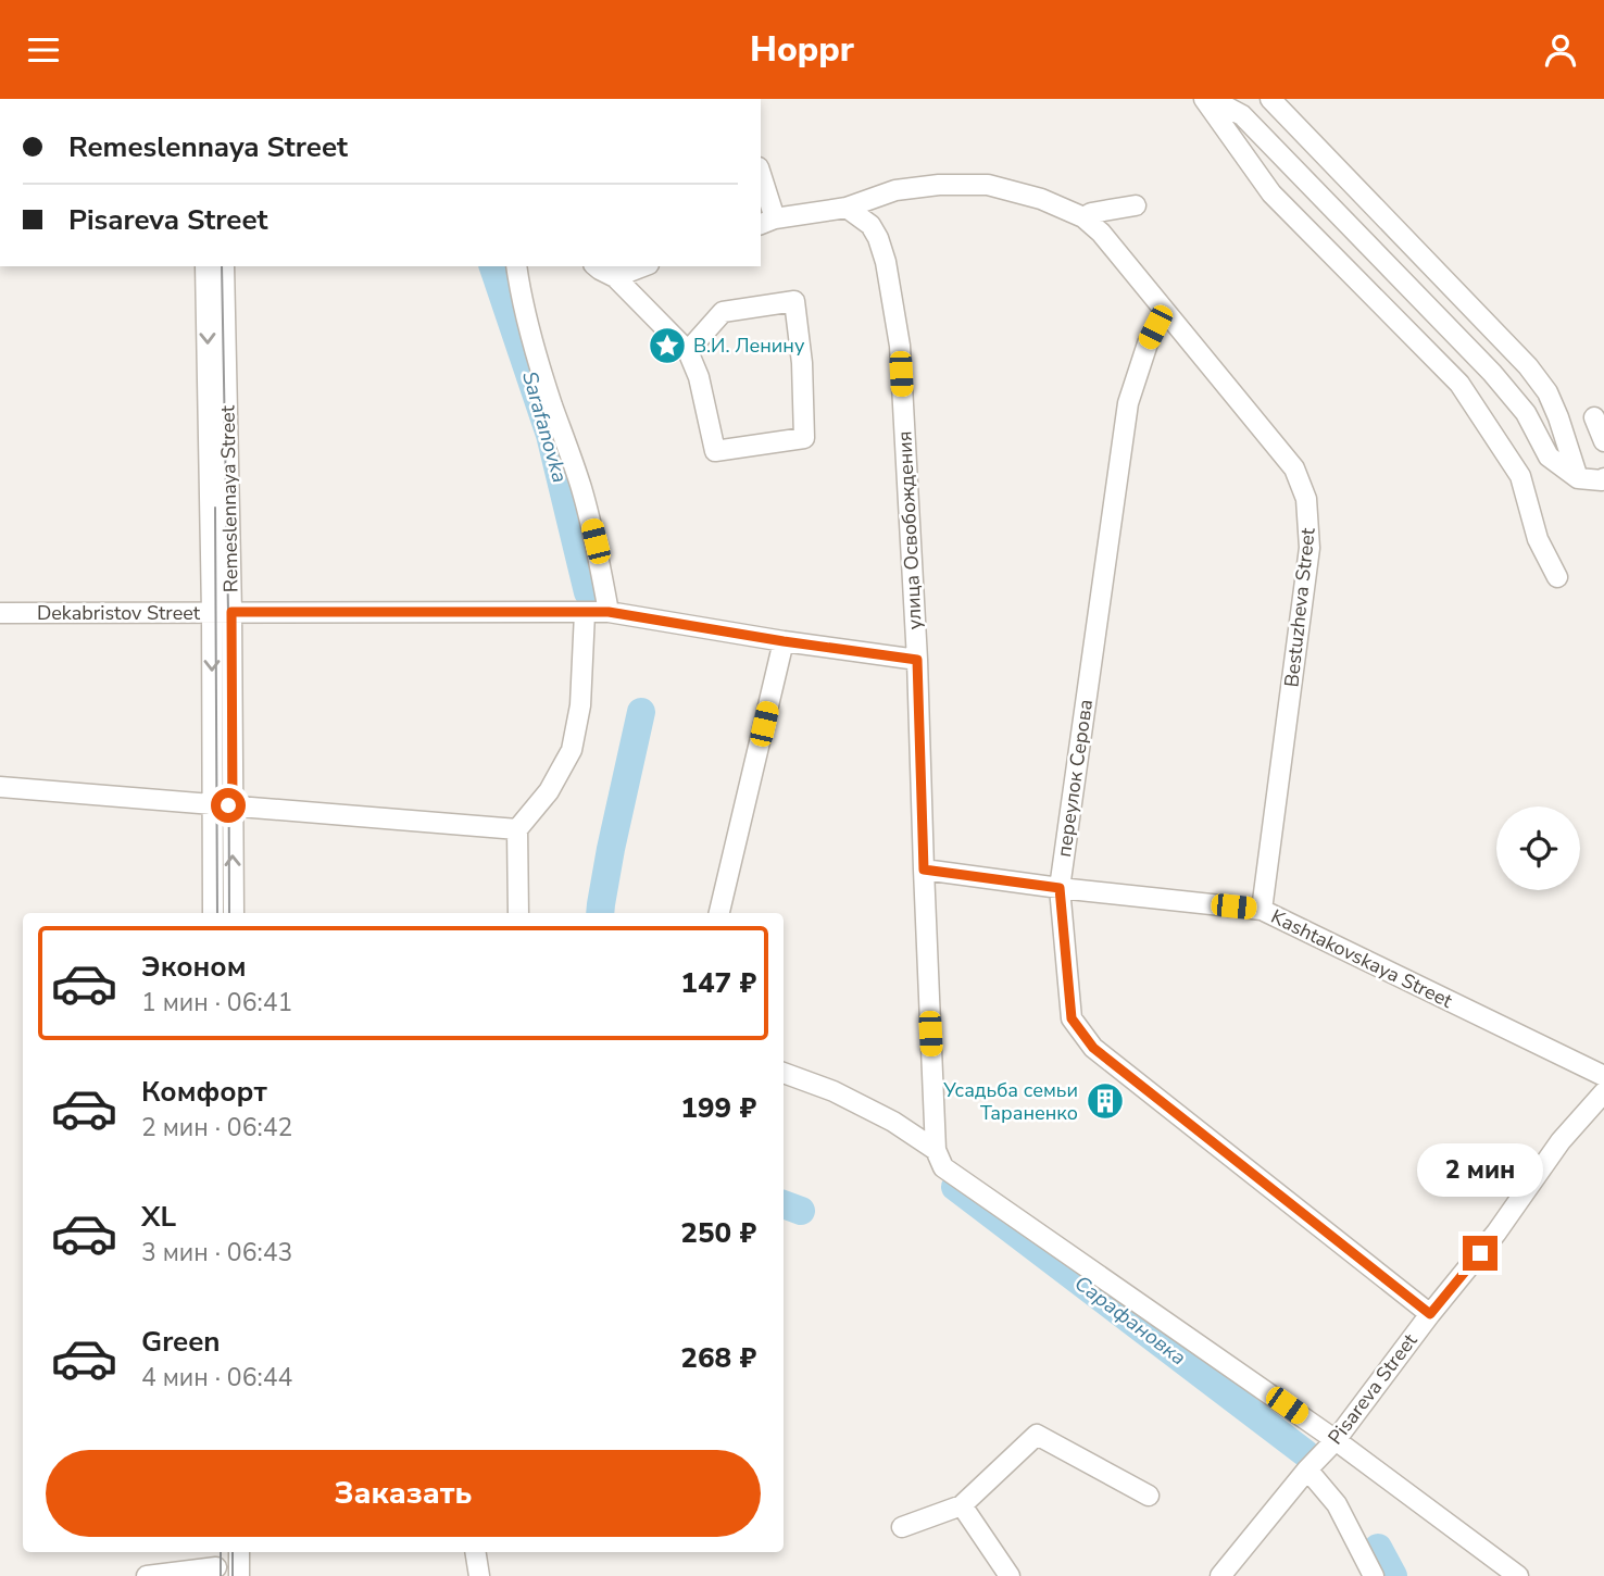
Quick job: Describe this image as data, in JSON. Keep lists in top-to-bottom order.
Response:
{
  "streets": {
    "street": [
      "Remeslennaya Street",
      "улица Освобождения",
      "Bestuzheva Street",
      "Dekabristov Street",
      "переулок Серова",
      "Kashtakovskaya Street",
      "Pisareva Street"
    ]
  },
  "crossings": [
    ["Remeslennaya Street", "Dekabristov Street"],
    ["улица Освобождения", "Bestuzheva Street"],
    ["улица Освобождения", "Dekabristov Street"],
    ["улица Освобождения", "Kashtakovskaya Street"],
    ["Bestuzheva Street", "переулок Серова"],
    ["Bestuzheva Street", "Kashtakovskaya Street"],
    ["переулок Серова", "Kashtakovskaya Street"],
    ["переулок Серова", "Pisareva Street"]
  ],
  "water": ["Sarafanovka", "Сарафановка"],
  "places": {
    "place": ["В.И. Ленину"],
    "building": ["Усадьба семьи Тараненко"]
  },
  "page": {
    "header": "Hoppr",
    "banner": ["Remeslennaya Street", "Pisareva Street"],
    "list": [
      {
        "name": "Эконом",
        "note": "1 мин · 06:41",
        "value": "147 ₽"
      },
      {
        "name": "Комфорт",
        "note": "2 мин · 06:42",
        "value": "199 ₽"
      },
      {
        "name": "XL",
        "note": "3 мин · 06:43",
        "value": "250 ₽"
      },
      {
        "name": "Green",
        "note": "4 мин · 06:44",
        "value": "268 ₽"
      }
    ],
    "bubble": "2 мин",
    "buttons": "Заказать"
  }
}
